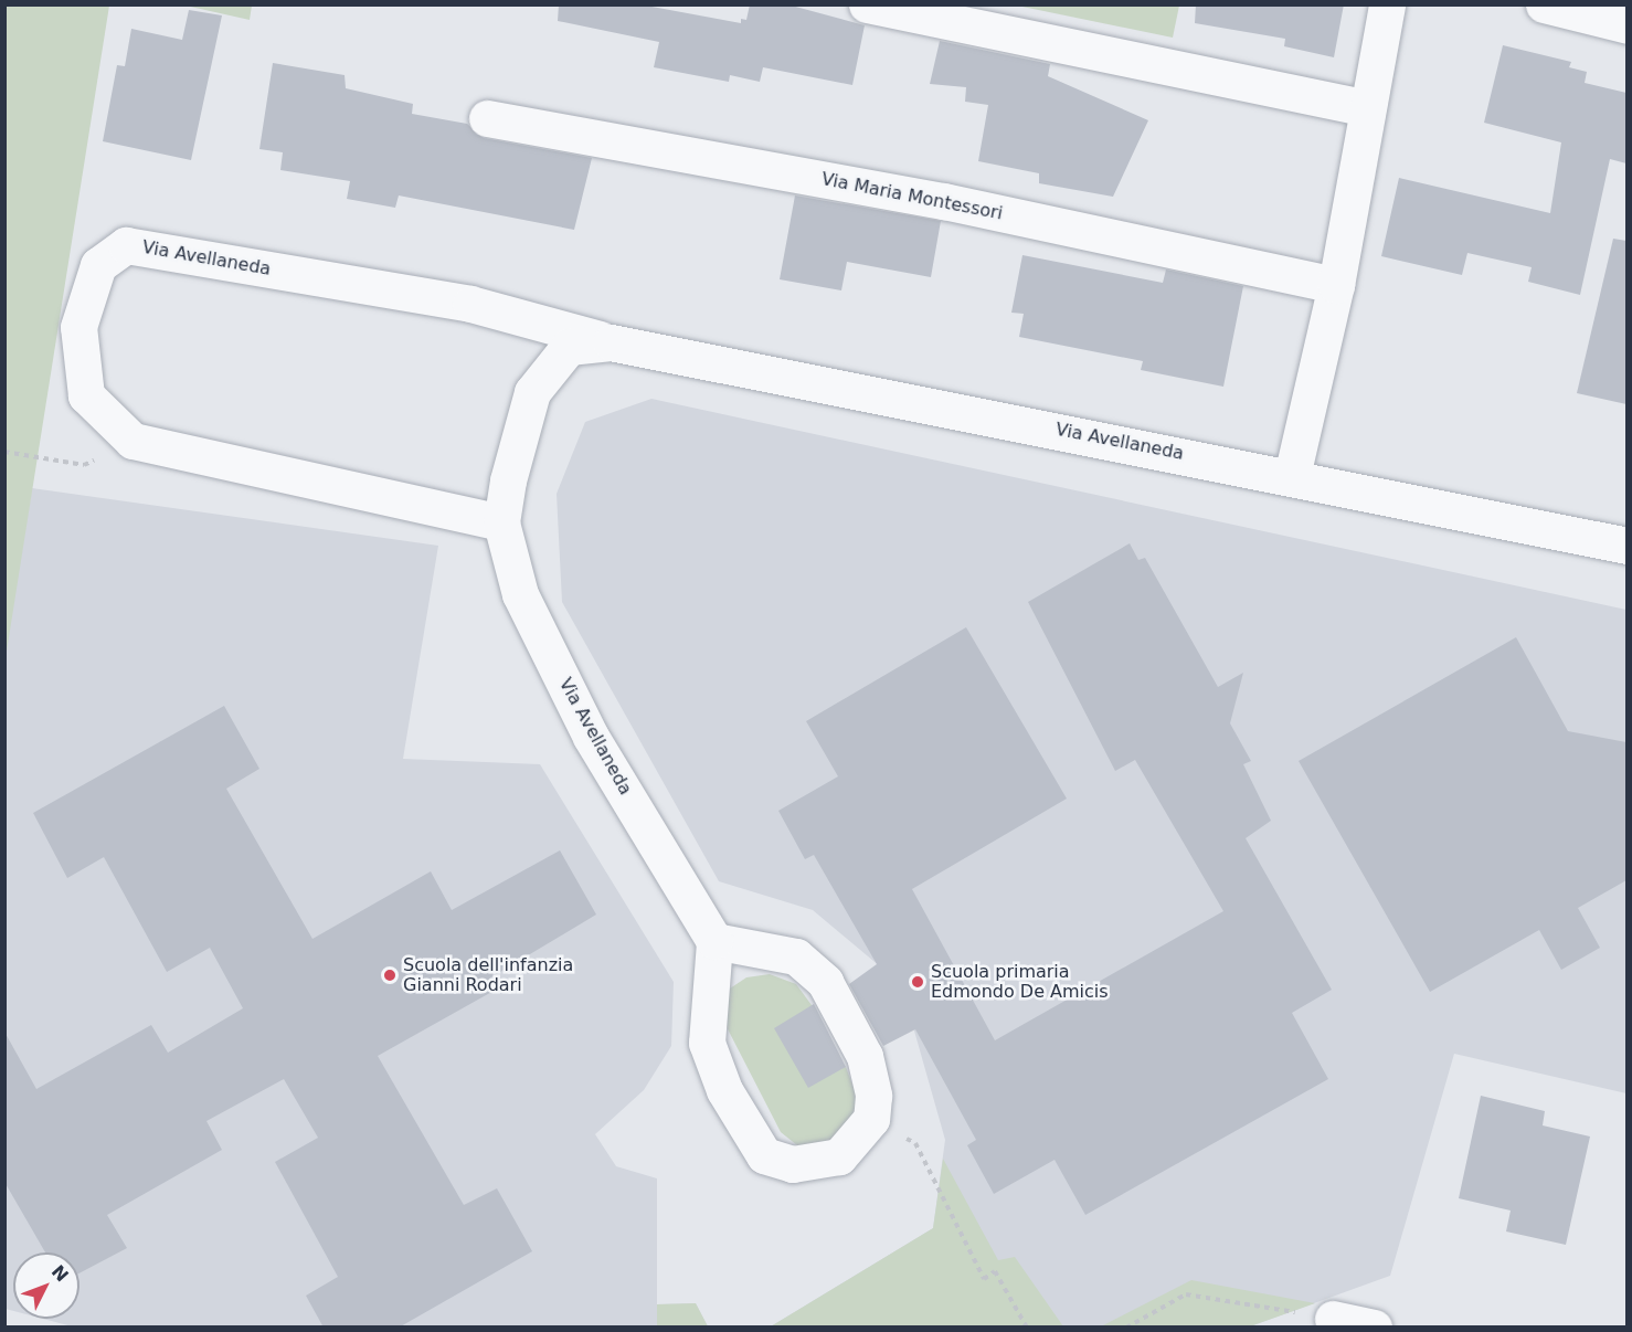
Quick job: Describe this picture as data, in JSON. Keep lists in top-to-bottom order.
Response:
{
  "streets": {
    "street": ["Via Maria Montessori", "Via Avellaneda"]
  },
  "places": ["Scuola dell'infanzia Gianni Rodari", "Scuola primaria Edmondo De Amicis"],
  "north": "top right"
}
